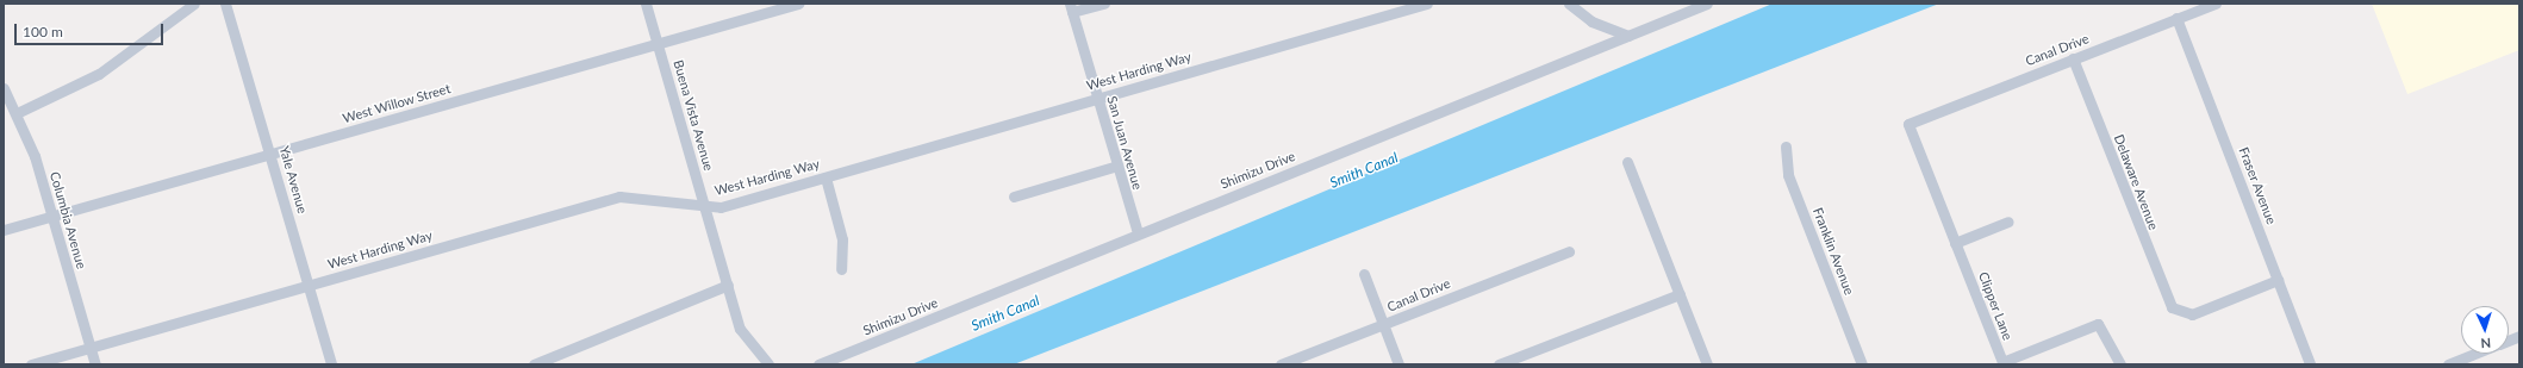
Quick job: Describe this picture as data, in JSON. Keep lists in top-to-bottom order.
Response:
{
  "streets": {
    "street": [
      "Canal Drive",
      "West Harding Way",
      "West Willow Street",
      "Buena Vista Avenue",
      "San Juan Avenue",
      "Shimizu Drive",
      "Yale Avenue",
      "Delaware Avenue",
      "Fraser Avenue",
      "Columbia Avenue",
      "Franklin Avenue",
      "Clipper Lane"
    ]
  },
  "crossings": [
    ["Canal Drive", "Delaware Avenue"],
    ["Canal Drive", "Fraser Avenue"],
    ["Canal Drive", "Clipper Lane"],
    ["West Harding Way", "Buena Vista Avenue"],
    ["West Harding Way", "San Juan Avenue"],
    ["West Harding Way", "Yale Avenue"],
    ["West Harding Way", "Columbia Avenue"],
    ["West Willow Street", "Buena Vista Avenue"],
    ["West Willow Street", "Yale Avenue"],
    ["West Willow Street", "Columbia Avenue"],
    ["San Juan Avenue", "Shimizu Drive"],
    ["Delaware Avenue", "Fraser Avenue"]
  ],
  "water": ["Smith Canal"],
  "scale_bar": "100 m",
  "north": "bottom"
}
